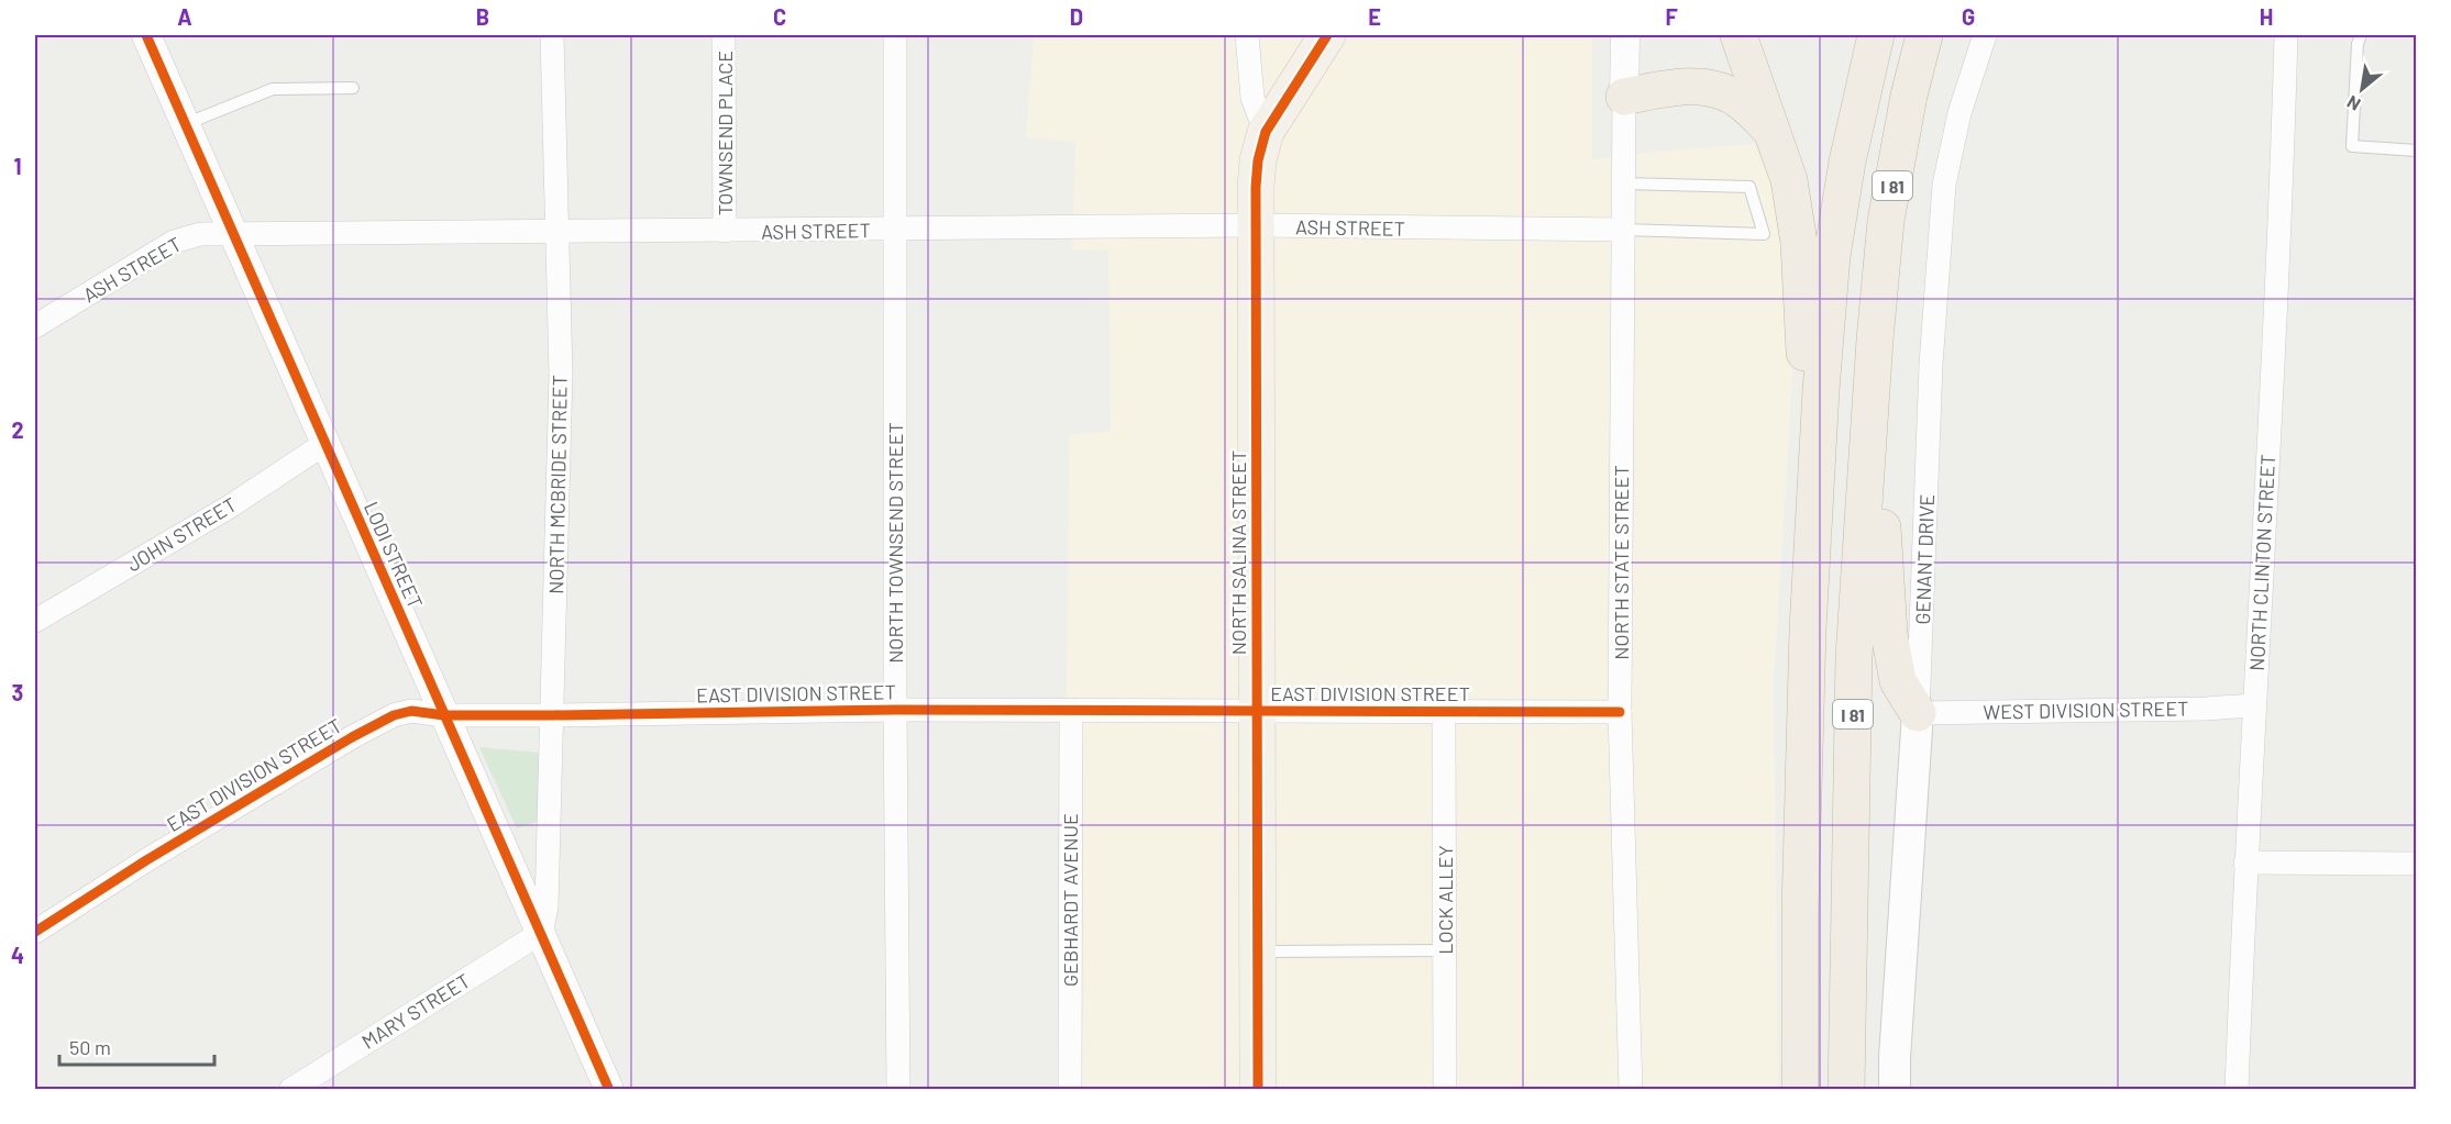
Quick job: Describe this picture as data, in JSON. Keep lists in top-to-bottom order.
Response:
{
  "streets": {
    "highway": ["I 81"],
    "main road": ["NORTH SALINA STREET", "GENANT DRIVE"],
    "street": [
      "TOWNSEND PLACE",
      "ASH STREET",
      "NORTH MCBRIDE STREET",
      "JOHN STREET",
      "NORTH TOWNSEND STREET",
      "LODI STREET",
      "NORTH STATE STREET",
      "NORTH CLINTON STREET",
      "EAST DIVISION STREET",
      "WEST DIVISION STREET",
      "GEBHARDT AVENUE",
      "LOCK ALLEY",
      "MARY STREET"
    ]
  },
  "crossings": [
    ["TOWNSEND PLACE", "ASH STREET"],
    ["ASH STREET", "NORTH MCBRIDE STREET"],
    ["ASH STREET", "NORTH TOWNSEND STREET"],
    ["ASH STREET", "NORTH SALINA STREET"],
    ["ASH STREET", "LODI STREET"],
    ["ASH STREET", "NORTH STATE STREET"],
    ["NORTH MCBRIDE STREET", "LODI STREET"],
    ["NORTH MCBRIDE STREET", "EAST DIVISION STREET"],
    ["NORTH MCBRIDE STREET", "MARY STREET"],
    ["JOHN STREET", "LODI STREET"],
    ["NORTH TOWNSEND STREET", "EAST DIVISION STREET"],
    ["NORTH SALINA STREET", "EAST DIVISION STREET"],
    ["LODI STREET", "EAST DIVISION STREET"],
    ["LODI STREET", "MARY STREET"],
    ["GENANT DRIVE", "WEST DIVISION STREET"],
    ["NORTH STATE STREET", "EAST DIVISION STREET"],
    ["NORTH CLINTON STREET", "WEST DIVISION STREET"],
    ["EAST DIVISION STREET", "GEBHARDT AVENUE"],
    ["EAST DIVISION STREET", "LOCK ALLEY"]
  ],
  "scale_bar": "50 m",
  "north": "bottom left",
  "grid": {
    "columns": [
      "A",
      "B",
      "C",
      "D",
      "E",
      "F",
      "G",
      "H"
    ],
    "rows": [
      "1",
      "2",
      "3",
      "4"
    ]
  }
}
